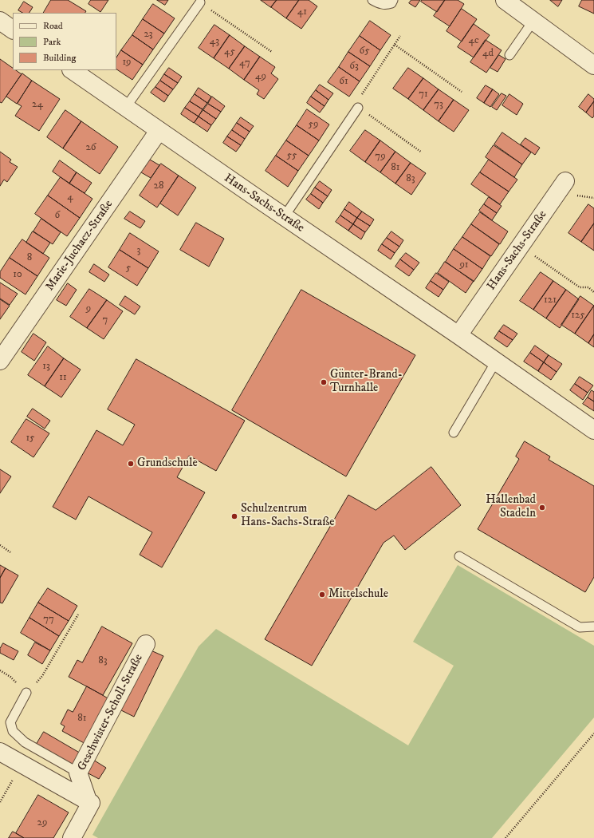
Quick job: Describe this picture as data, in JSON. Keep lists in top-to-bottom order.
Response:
{
  "streets": {
    "street": ["Hans-Sachs-Straße", "Marie-Juchacz-Straße", "Geschwister-Scholl-Straße"]
  },
  "crossings": [
    ["Hans-Sachs-Straße", "Marie-Juchacz-Straße"]
  ],
  "places": [
    "Günter-Brand- Turnhalle",
    "Grundschule",
    "Hallenbad Stadeln",
    "Schulzentrum Hans-Sachs-Straße",
    "Mittelschule"
  ],
  "house_numbers": [
    "41",
    "23",
    "4c",
    "43",
    "65",
    "45",
    "4d",
    "19",
    "47",
    "63",
    "49",
    "61",
    "71",
    "24",
    "73",
    "59",
    "26",
    "55",
    "79",
    "81",
    "83",
    "28",
    "4",
    "6",
    "3",
    "8",
    "91",
    "5",
    "10",
    "121",
    "9",
    "125",
    "7",
    "13",
    "11",
    "15",
    "77",
    "83",
    "81",
    "29"
  ],
  "legend": ["Road", "Park", "Building"]
}
